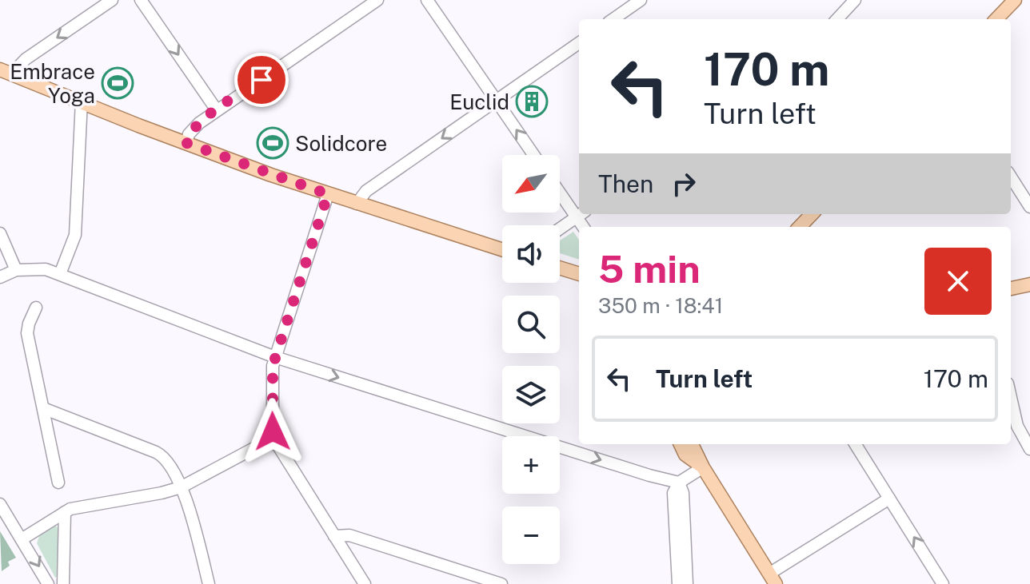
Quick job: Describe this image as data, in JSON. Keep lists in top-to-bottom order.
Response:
{
  "places": {
    "sports": ["Embrace Yoga", "Solidcore"],
    "building": ["Euclid"]
  },
  "north": "bottom left",
  "page": {
    "turn": ["170 m", "Turn left"],
    "then": "Then",
    "map_buttons": ["+", "−"],
    "heading": ["5 min", "350 m · 18:41"],
    "list": [
      {
        "name": "Turn left",
        "value": "170 m"
      }
    ]
  }
}
